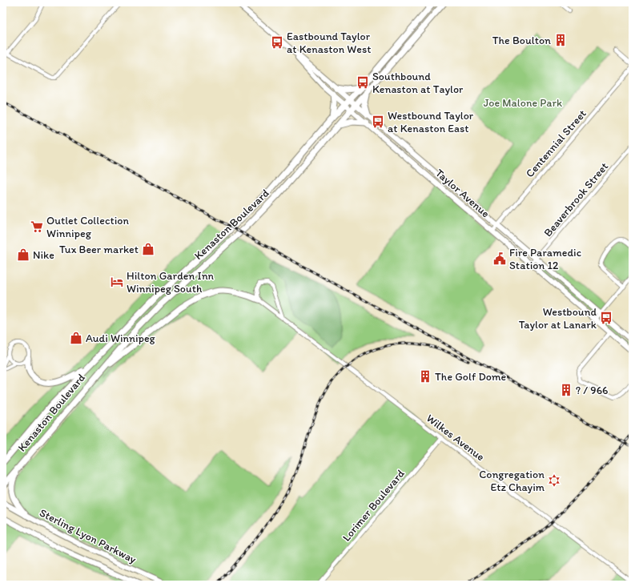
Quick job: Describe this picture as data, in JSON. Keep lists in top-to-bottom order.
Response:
{
  "streets": {
    "main road": ["Taylor Avenue", "Kenaston Boulevard", "Sterling Lyon Parkway"],
    "street": [
      "Centennial Street",
      "Beaverbrook Street",
      "Wilkes Avenue",
      "Lorimer Boulevard"
    ]
  },
  "crossings": [
    ["Centennial Street", "Taylor Avenue"],
    ["Taylor Avenue", "Beaverbrook Street"],
    ["Taylor Avenue", "Kenaston Boulevard"],
    ["Wilkes Avenue", "Lorimer Boulevard"]
  ],
  "parks": ["Joe Malone Park"],
  "places": {
    "building": ["The Boulton", "The Golf Dome", "? / 966"],
    "bus stop": [
      "Eastbound Taylor at Kenaston West",
      "Southbound Kenaston at Taylor",
      "Westbound Taylor at Kenaston East",
      "Westbound Taylor at Lanark"
    ],
    "supermarket": ["Outlet Collection Winnipeg"],
    "shop": ["Tux Beer market", "Nike", "Audi Winnipeg"],
    "public building": ["Fire Paramedic Station 12"],
    "hotel": ["Hilton Garden Inn Winnipeg South"],
    "synagogue": ["Congregation Etz Chayim"]
  }
}
